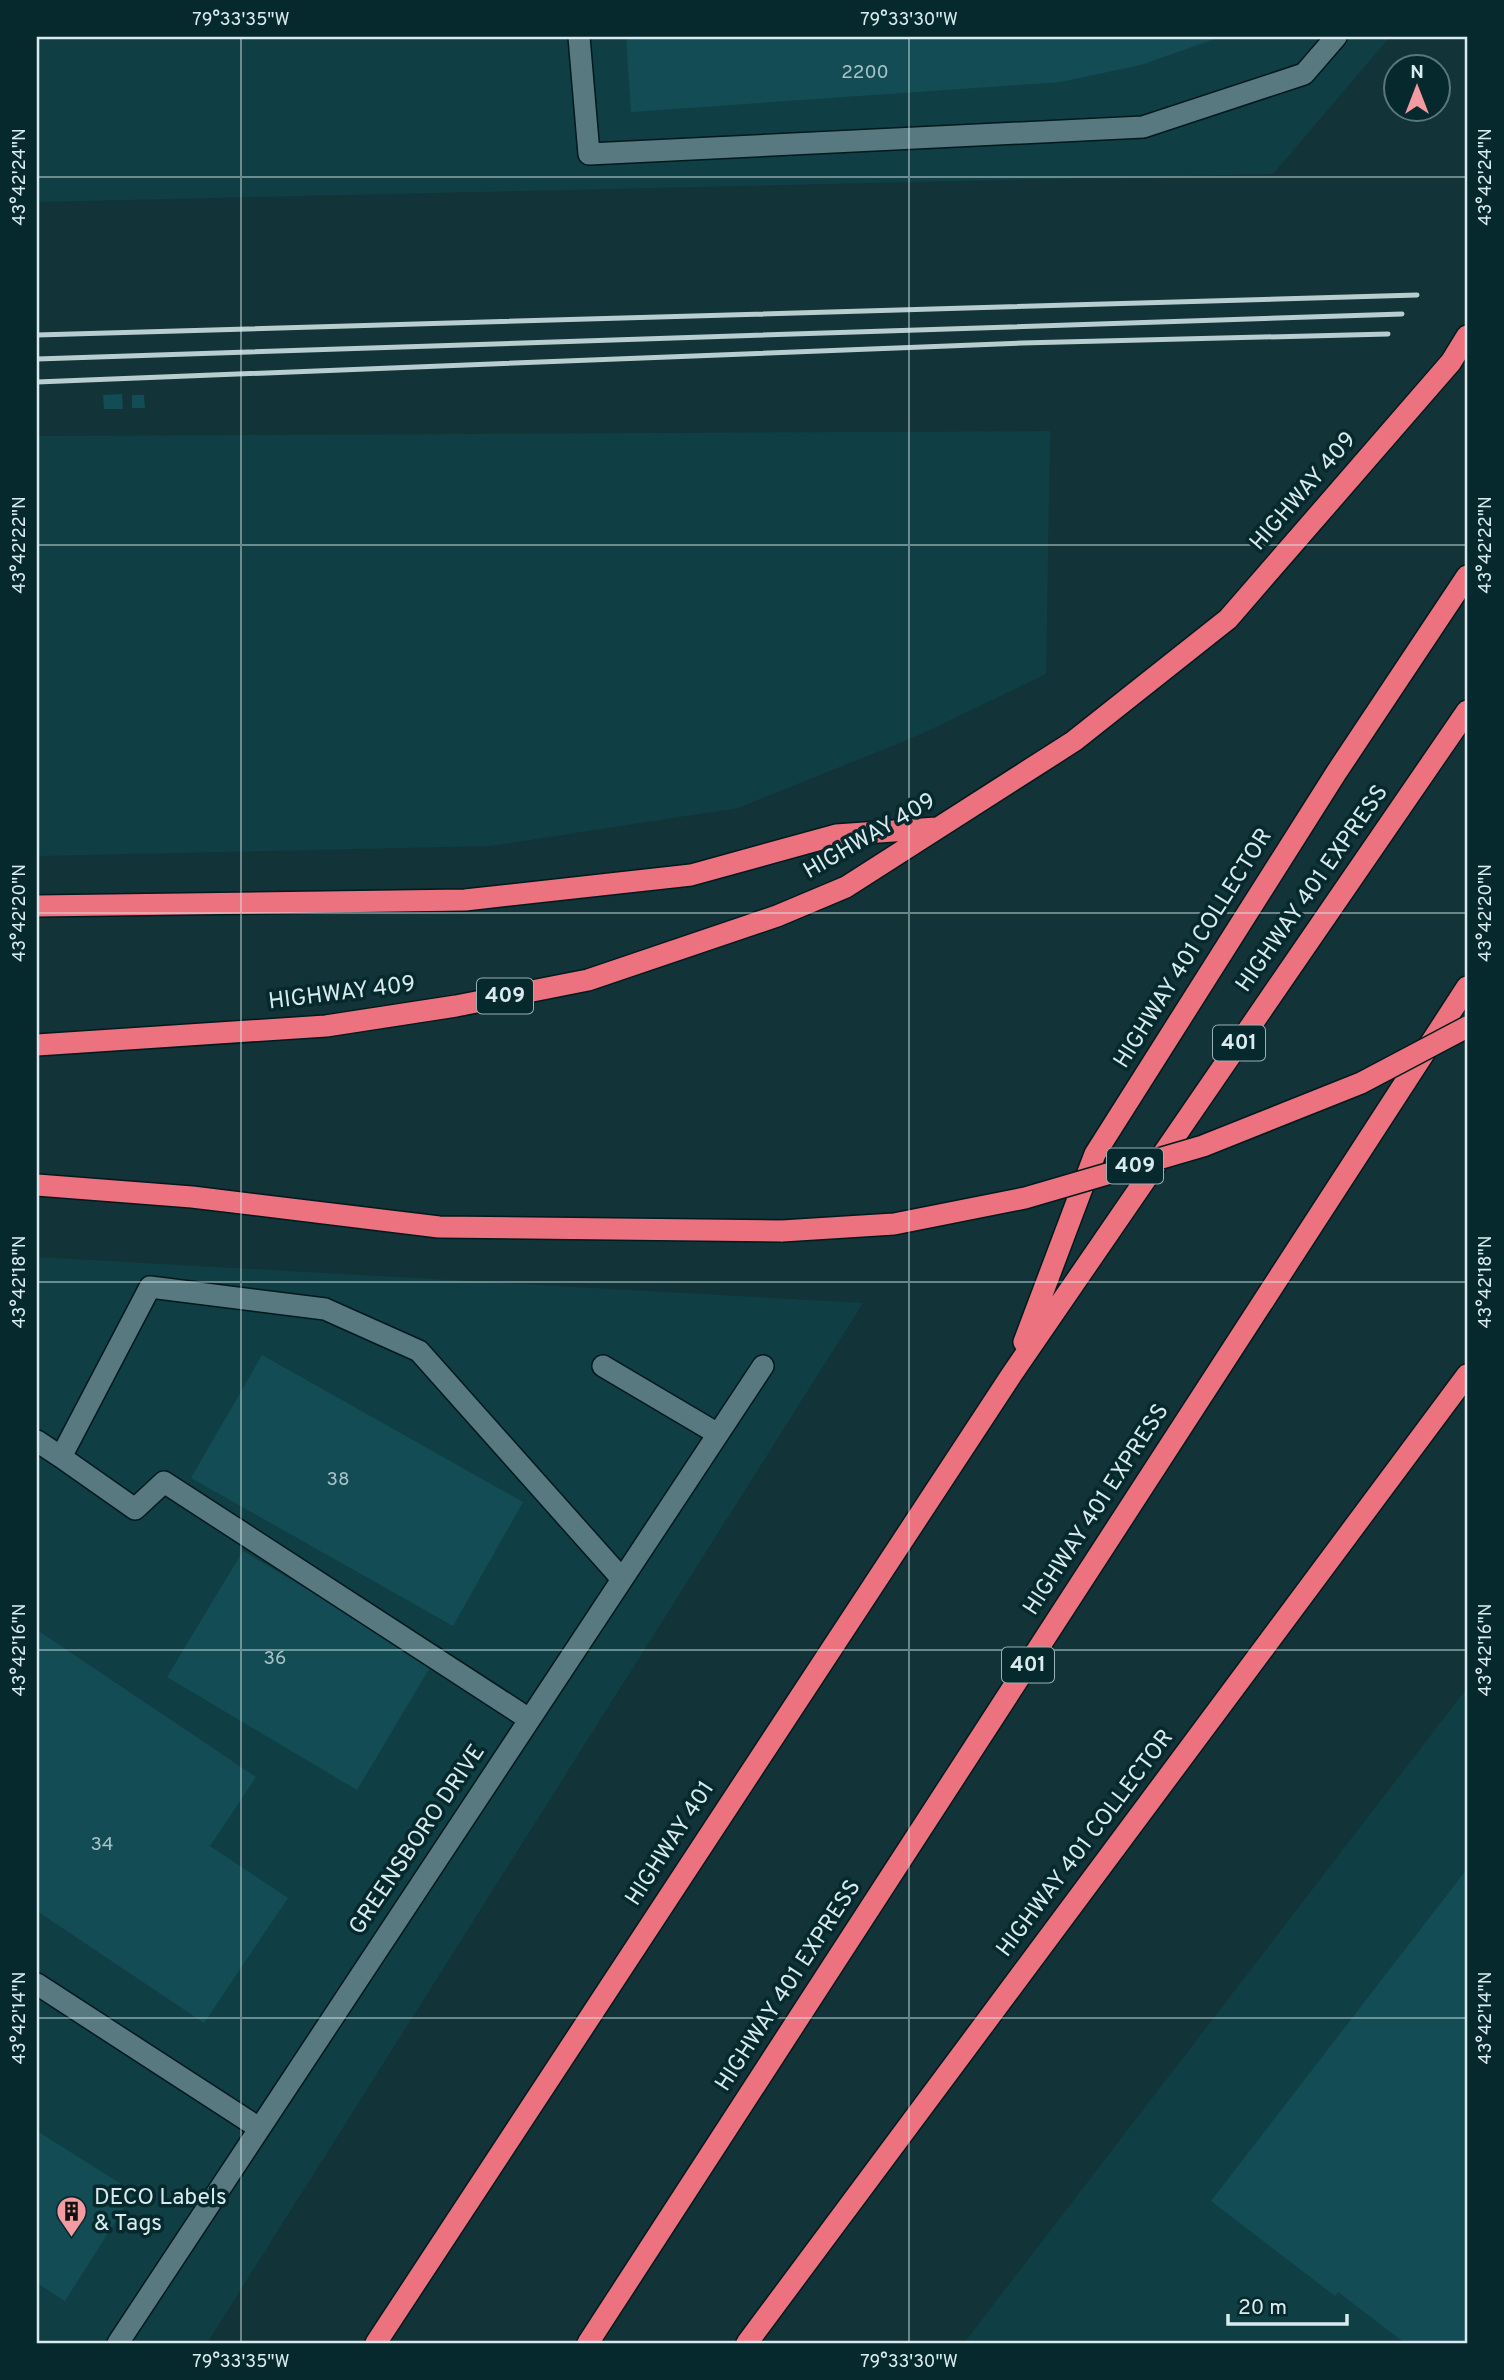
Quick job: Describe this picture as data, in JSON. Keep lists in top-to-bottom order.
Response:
{
  "streets": {
    "highway": [
      "HIGHWAY 409",
      "HIGHWAY 401 EXPRESS",
      "HIGHWAY 401 COLLECTOR",
      "409",
      "401",
      "HIGHWAY 401"
    ],
    "street": ["GREENSBORO DRIVE"]
  },
  "crossings": [
    ["HIGHWAY 401 EXPRESS", "HIGHWAY 401 COLLECTOR"],
    ["HIGHWAY 401 EXPRESS", "HIGHWAY 401"],
    ["HIGHWAY 401 COLLECTOR", "HIGHWAY 401"]
  ],
  "places": {
    "building": ["DECO Labels & Tags"]
  },
  "house_numbers": [
    "2200",
    "38",
    "36",
    "34"
  ],
  "scale_bar": "20 m",
  "north": "top",
  "coordinates": [
    "79°33'35\"W",
    "79°33'30\"W",
    "43°42'24\"N",
    "43°42'22\"N",
    "43°42'20\"N",
    "43°42'18\"N",
    "43°42'16\"N",
    "43°42'14\"N"
  ]
}
